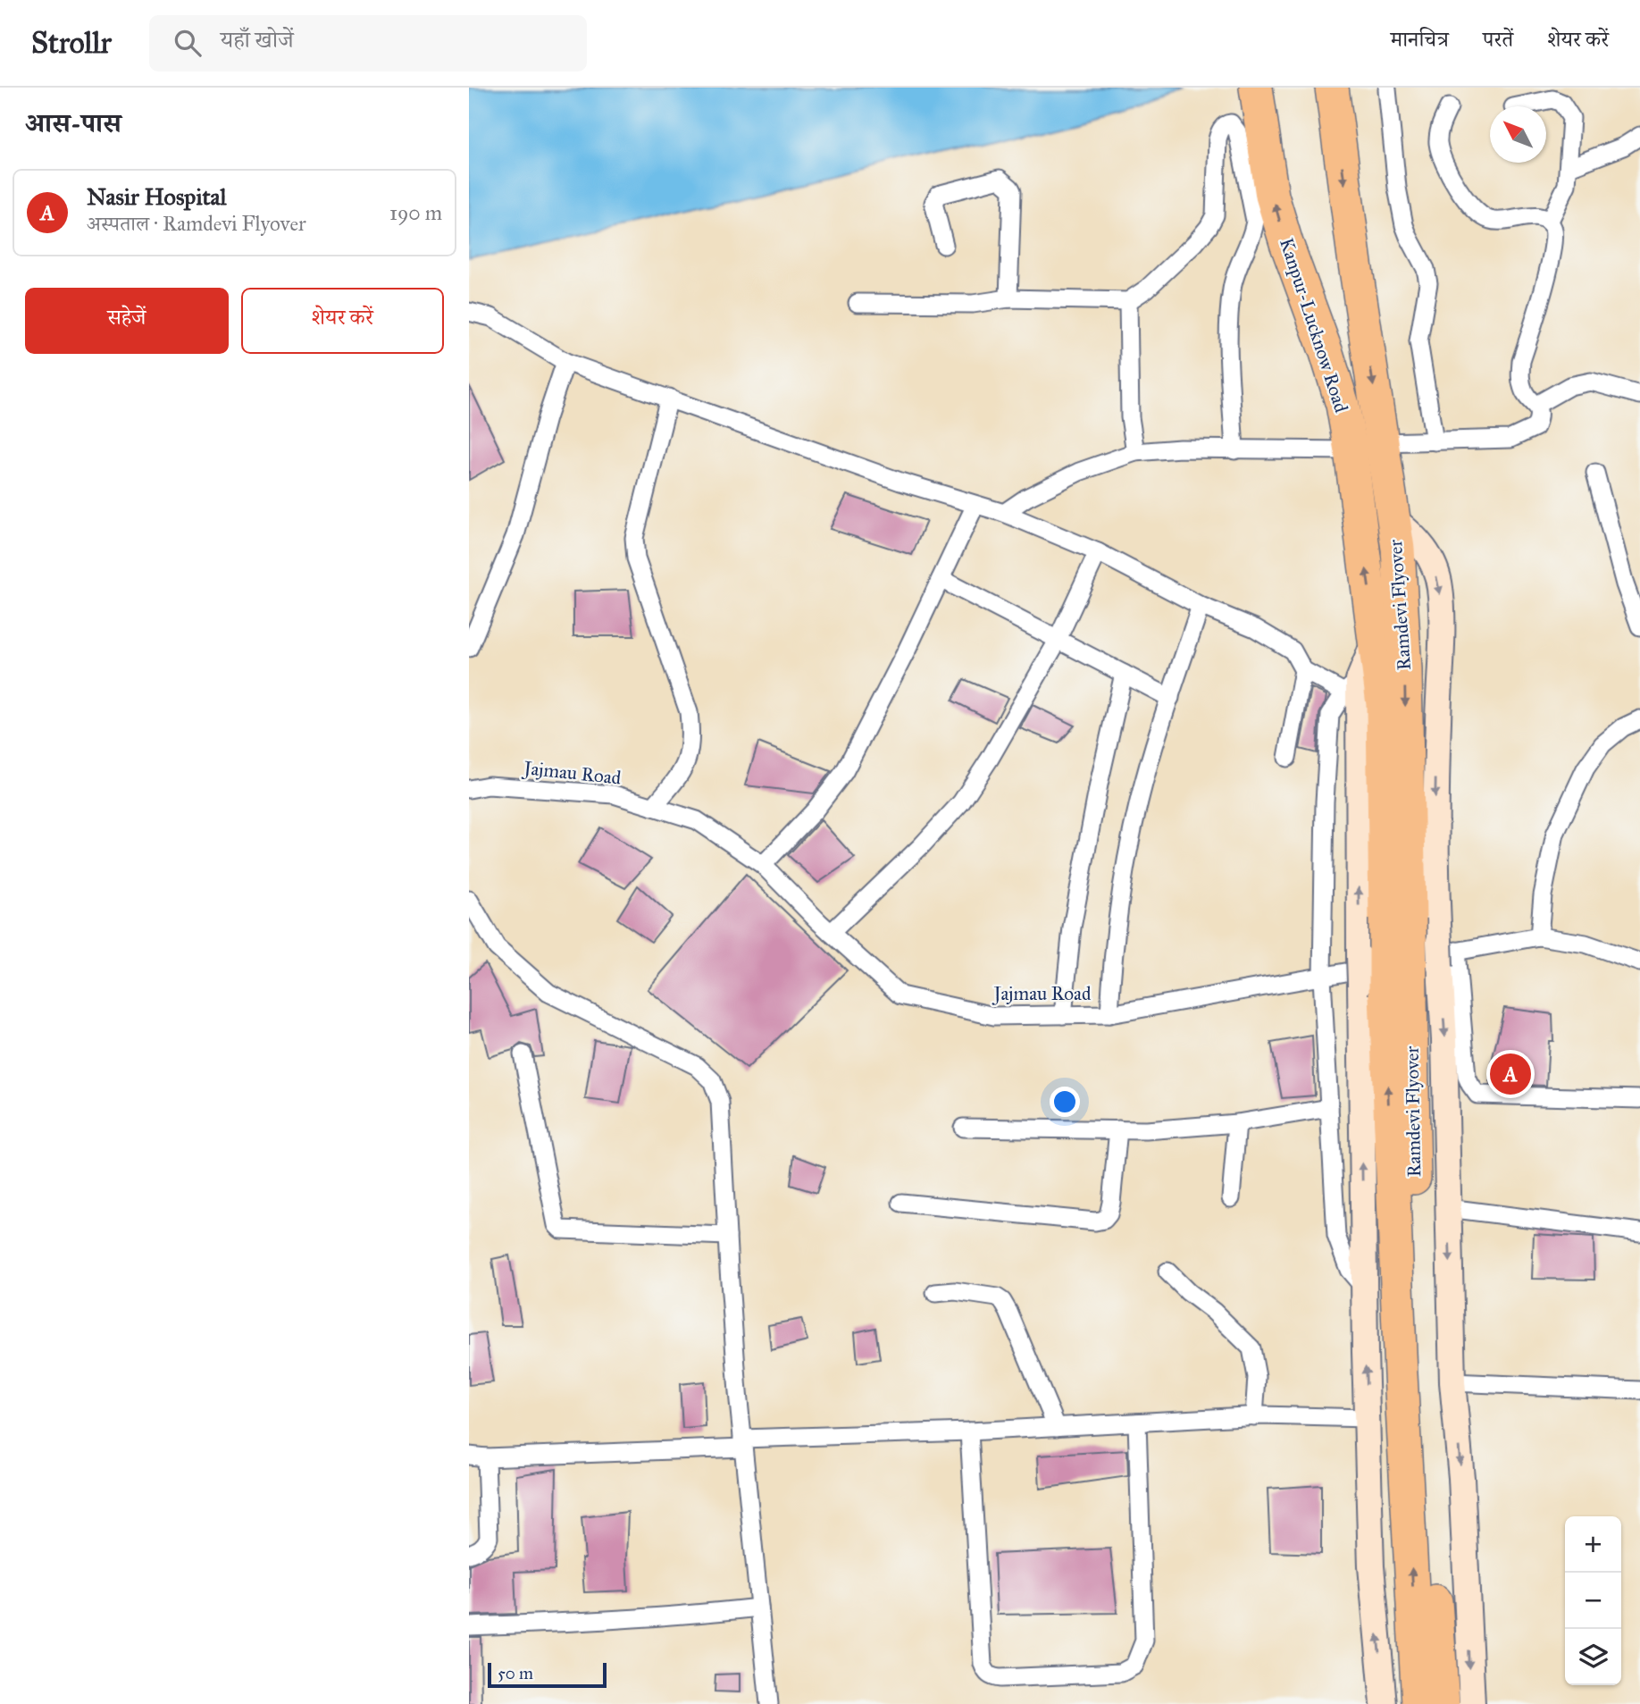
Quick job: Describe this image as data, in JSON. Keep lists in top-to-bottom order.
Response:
{
  "streets": {
    "highway": ["Kanpur-Lucknow Road", "Ramdevi Flyover"],
    "street": ["Jajmau Road"]
  },
  "crossings": [
    ["Kanpur-Lucknow Road", "Ramdevi Flyover"]
  ],
  "scale_bar": "50 m",
  "north": "top left",
  "page": {
    "header": "Strollr",
    "search": "यहाँ खोजें",
    "nav": ["मानचित्र", "परतें", "शेयर करें"],
    "heading": "आस-पास",
    "list": [
      {
        "mark": "A",
        "name": "Nasir Hospital",
        "note": "अस्पताल · Ramdevi Flyover",
        "value": "190 m"
      }
    ],
    "buttons": ["सहेजें", "शेयर करें"],
    "pins": "A",
    "map_buttons": ["+", "−"],
    "scale": "50 m"
  }
}
